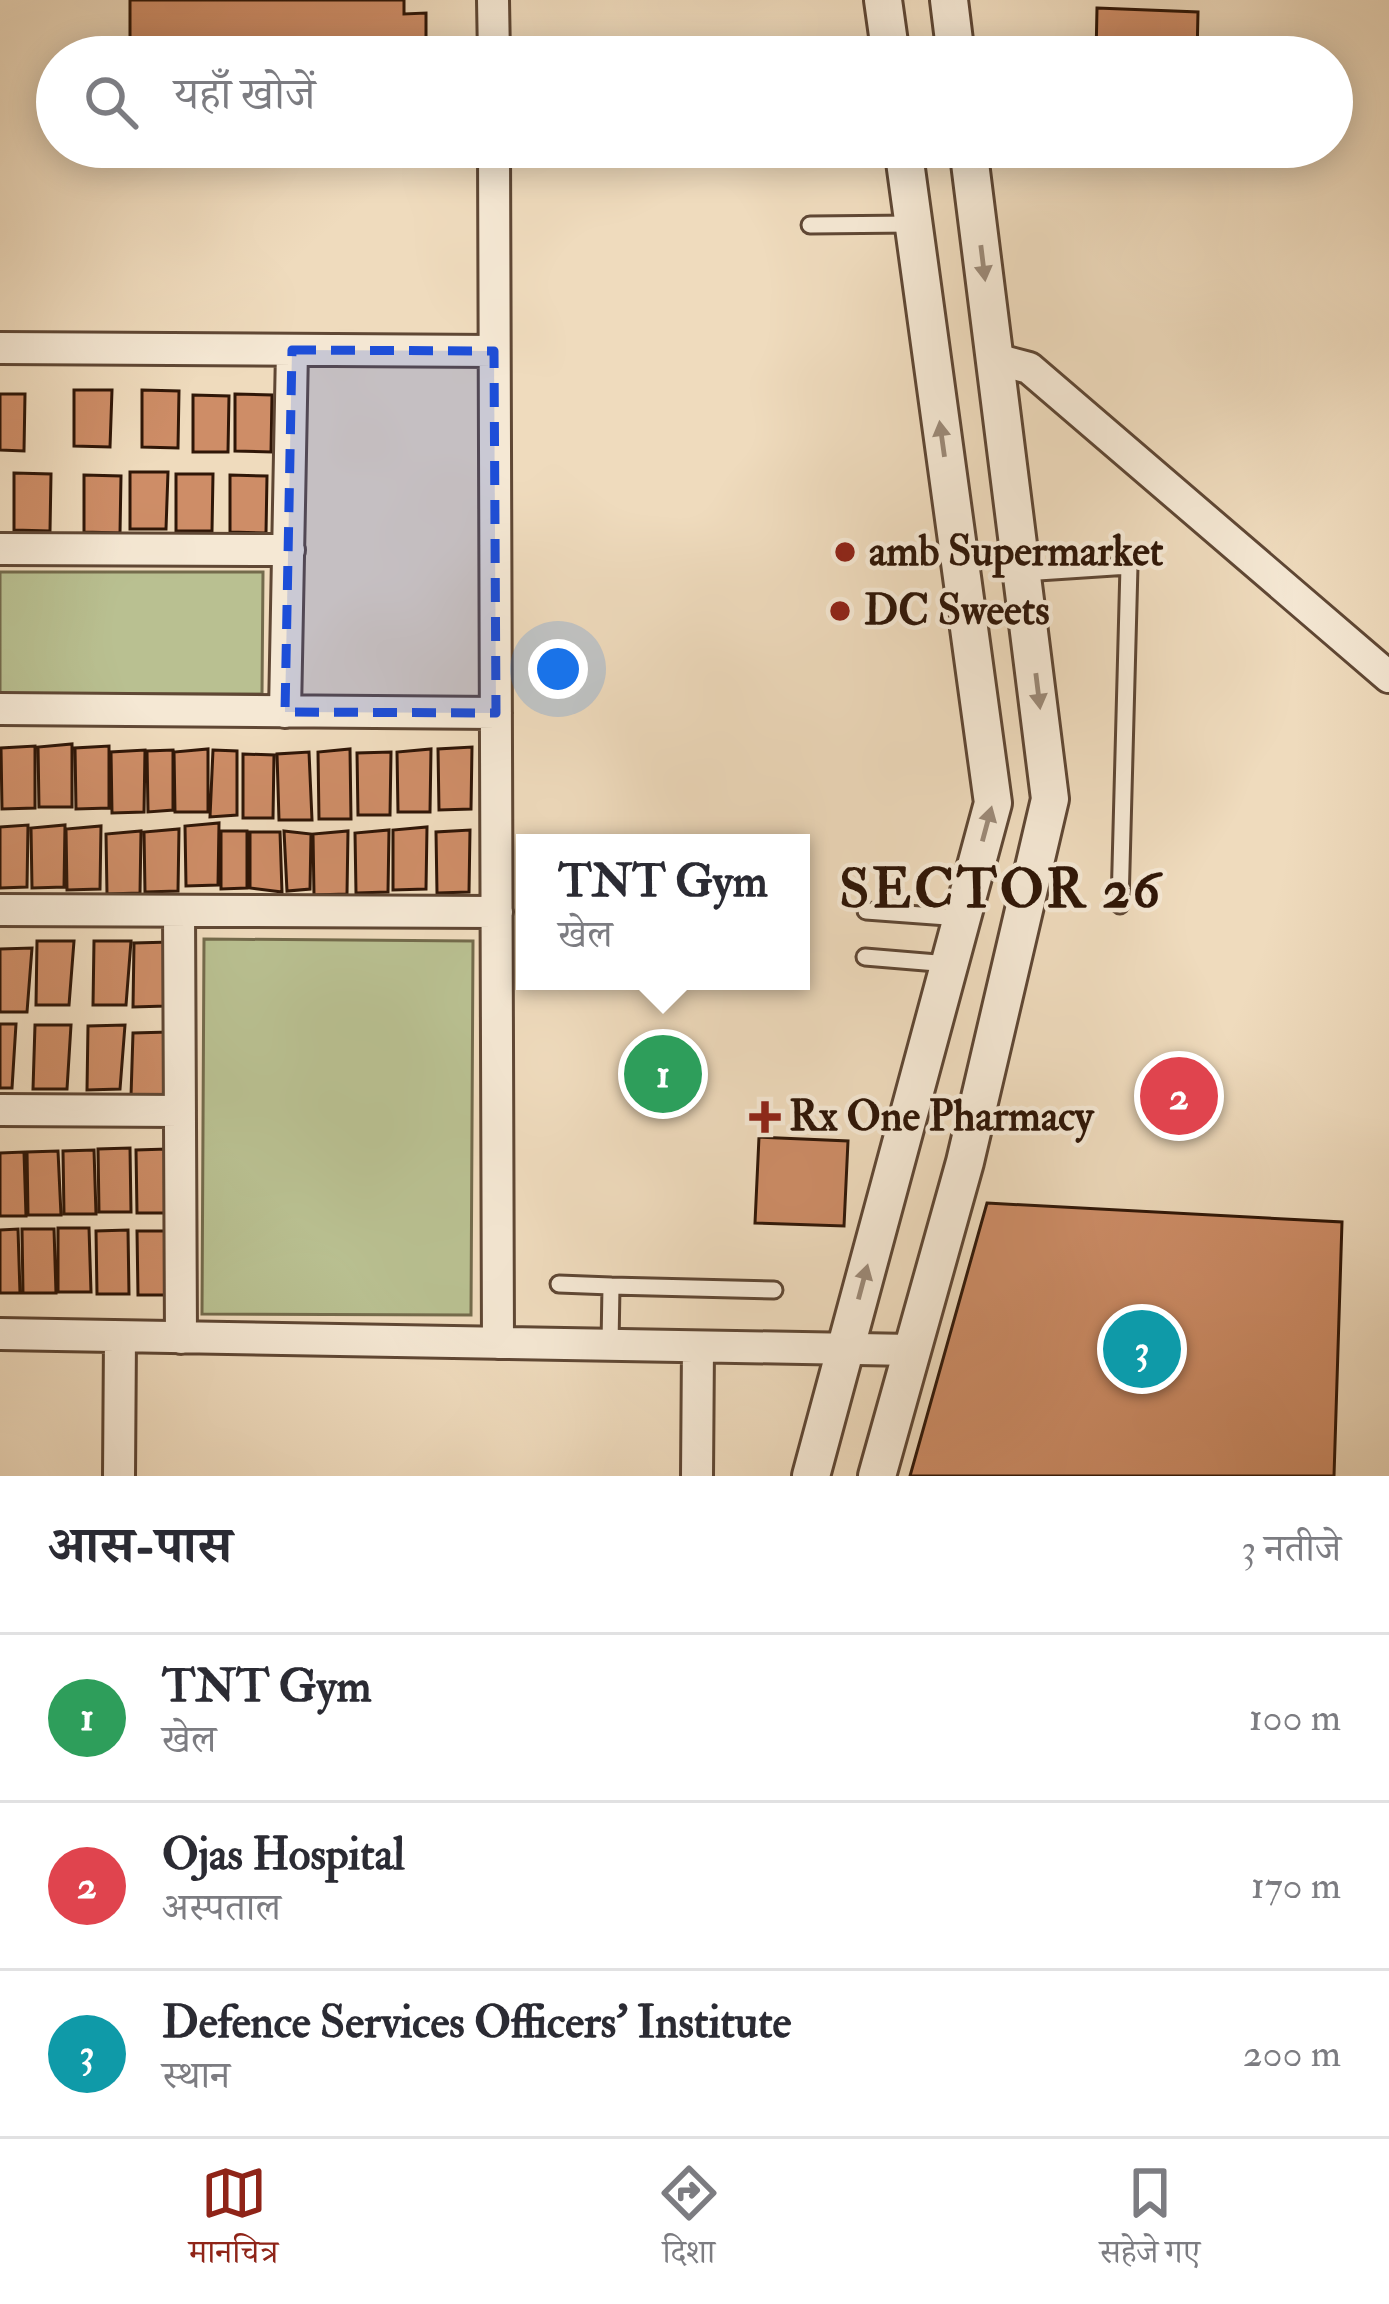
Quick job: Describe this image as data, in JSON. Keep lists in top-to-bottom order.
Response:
{
  "districts": ["SECTOR 26"],
  "places": {
    "other": ["amb Supermarket", "DC Sweets"],
    "health": ["Rx One Pharmacy"]
  },
  "page": {
    "search": "यहाँ खोजें",
    "popup": ["TNT Gym", "खेल"],
    "pins": ["1", "2", "3"],
    "heading": ["आस-पास", "3 नतीजे"],
    "list": [
      {
        "mark": "1",
        "name": "TNT Gym",
        "note": "खेल",
        "value": "100 m"
      },
      {
        "mark": "2",
        "name": "Ojas Hospital",
        "note": "अस्पताल",
        "value": "170 m"
      },
      {
        "mark": "3",
        "name": "Defence Services Officers' Institute",
        "note": "स्थान",
        "value": "200 m"
      }
    ],
    "nav": ["मानचित्र", "दिशा", "सहेजे गए"]
  }
}
